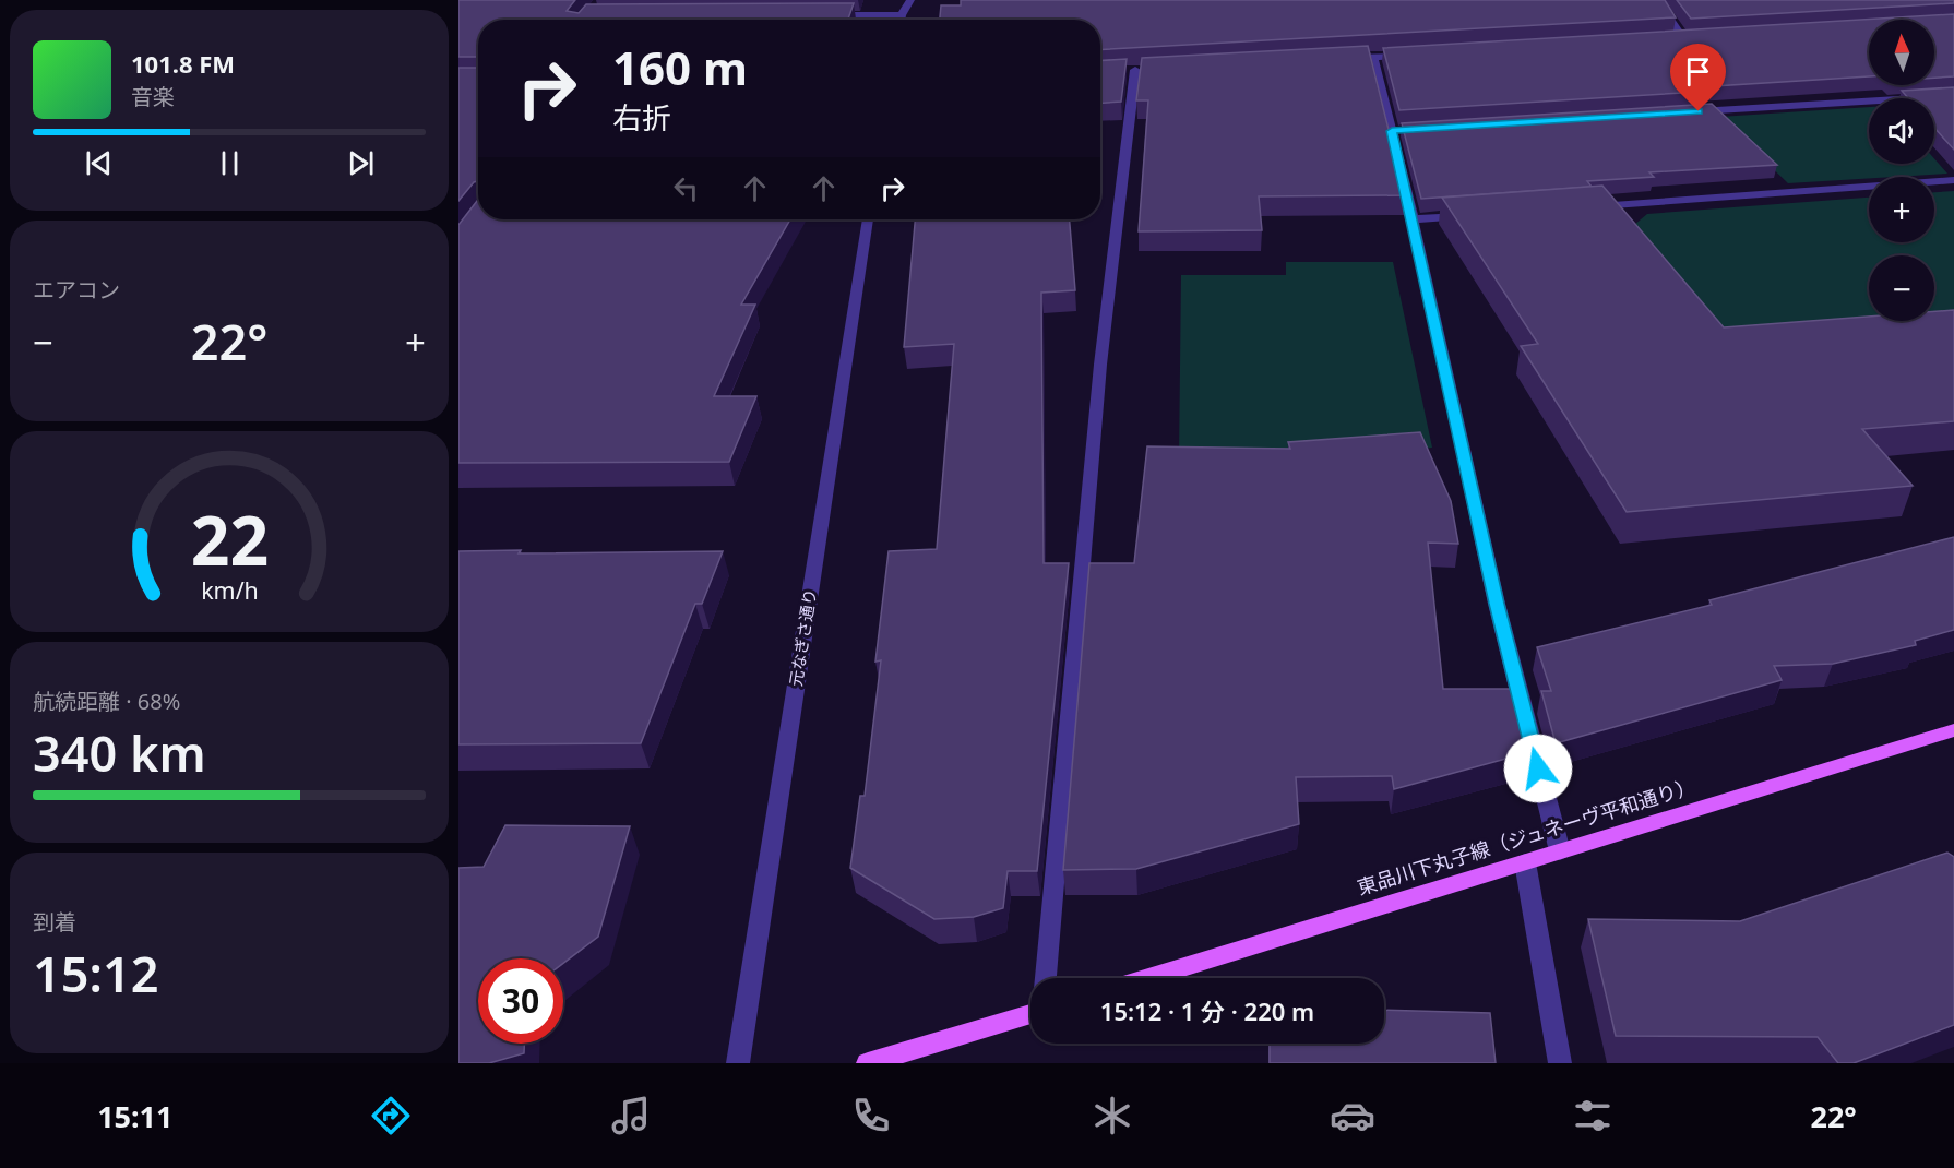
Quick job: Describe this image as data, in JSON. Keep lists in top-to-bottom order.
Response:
{
  "streets": {
    "main road": ["東品川下丸子線（ジュネーヴ平和通り）"],
    "street": ["元なぎさ通り"]
  },
  "north": "top",
  "page": {
    "map_buttons": ["+", "−"],
    "turn": ["160 m", "右折"],
    "song": ["101.8 FM", "音楽"],
    "tile": [
      "エアコン",
      ["航続距離 · 68%", "340 km"],
      ["到着", "15:12"]
    ],
    "heat": ["−", "22°", "+"],
    "limit": "30",
    "trip": "15:12 · 1 分 · 220 m",
    "tabs": ["15:11", "22°"],
    "gauge": ["22", "km/h"]
  }
}
